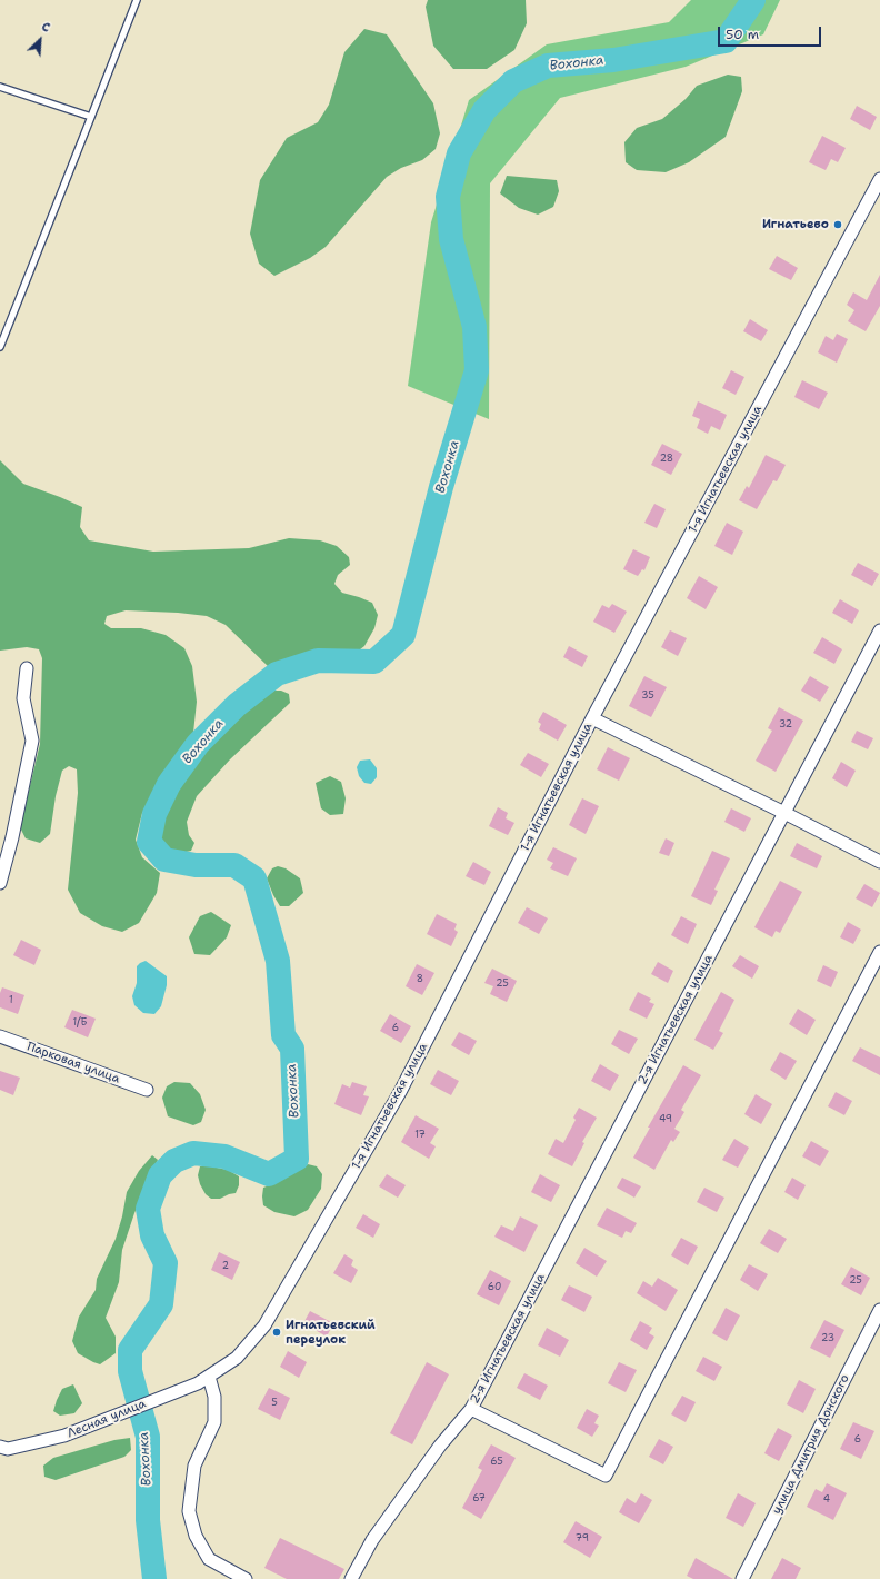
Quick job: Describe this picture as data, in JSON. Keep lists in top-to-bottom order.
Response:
{
  "streets": {
    "street": [
      "1-я Игнатьевская улица",
      "2-я Игнатьевская улица",
      "Парковая улица",
      "Лесная улица",
      "улица Дмитрия Донского"
    ]
  },
  "crossings": [
    ["1-я Игнатьевская улица", "Лесная улица"]
  ],
  "water": ["Вохонка"],
  "places": ["Игнатьево", "Игнатьевский переулок"],
  "house_numbers": [
    "28",
    "35",
    "32",
    "8",
    "25",
    "1",
    "1/Б",
    "6",
    "49",
    "17",
    "2",
    "25",
    "60",
    "23",
    "5",
    "6",
    "65",
    "67",
    "4",
    "79"
  ],
  "scale_bar": "50 m",
  "north": "top right"
}
